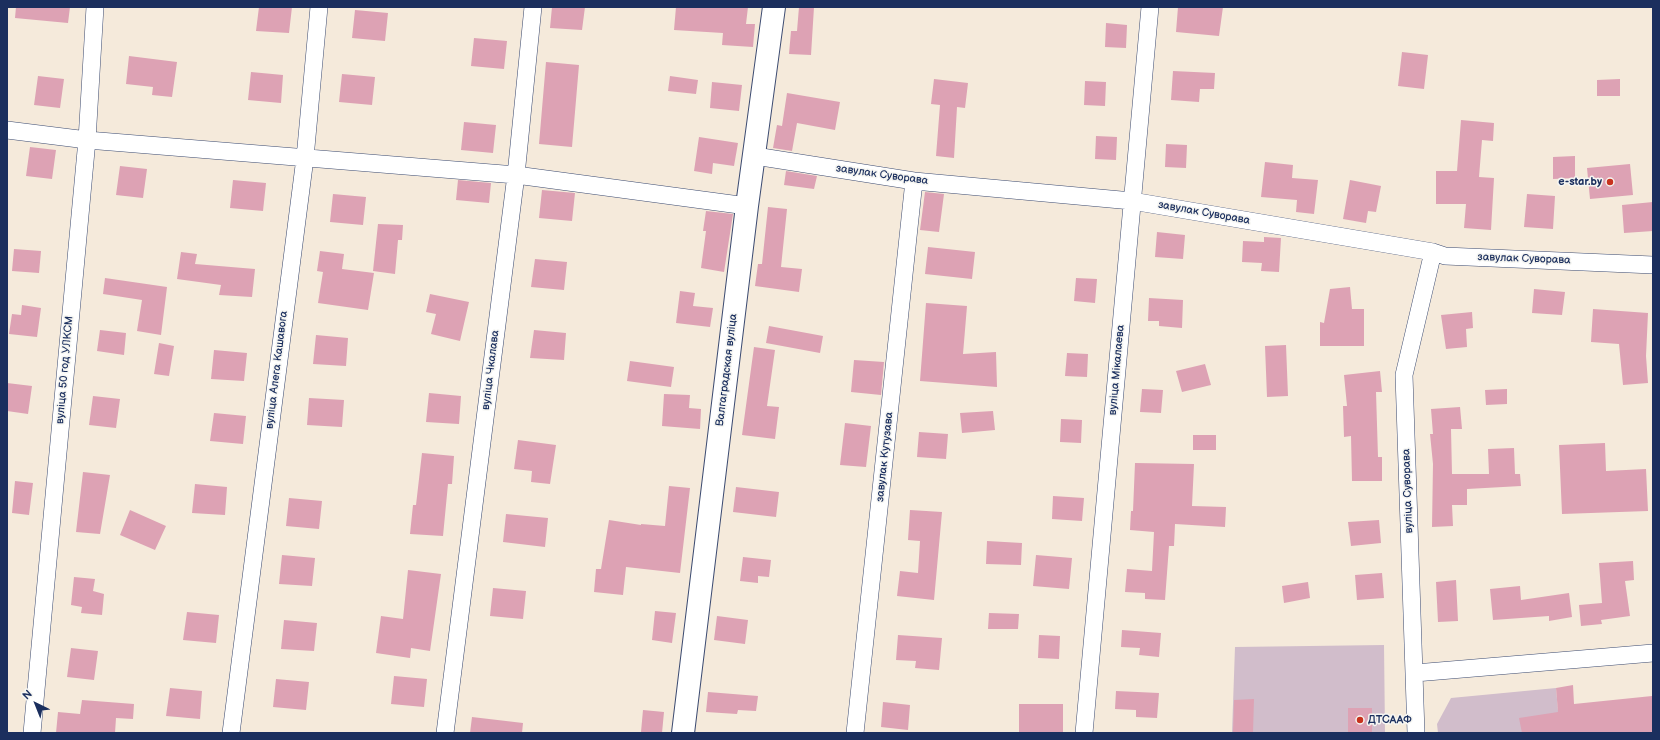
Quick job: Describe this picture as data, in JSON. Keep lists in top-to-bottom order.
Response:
{
  "streets": {
    "street": [
      "завулак Суворава",
      "вуліца 50 год УЛКСМ",
      "вуліца Алега Кашавога",
      "вуліца Чкалава",
      "Валгаградская вуліца",
      "вуліца Мікалаева",
      "завулак Кутузава",
      "вуліца Суворава"
    ]
  },
  "crossings": [
    ["завулак Суворава", "Валгаградская вуліца"],
    ["завулак Суворава", "вуліца Мікалаева"],
    ["завулак Суворава", "завулак Кутузава"],
    ["завулак Суворава", "вуліца Суворава"]
  ],
  "places": ["e-star.by", "ДТСААФ"],
  "north": "top left"
}
